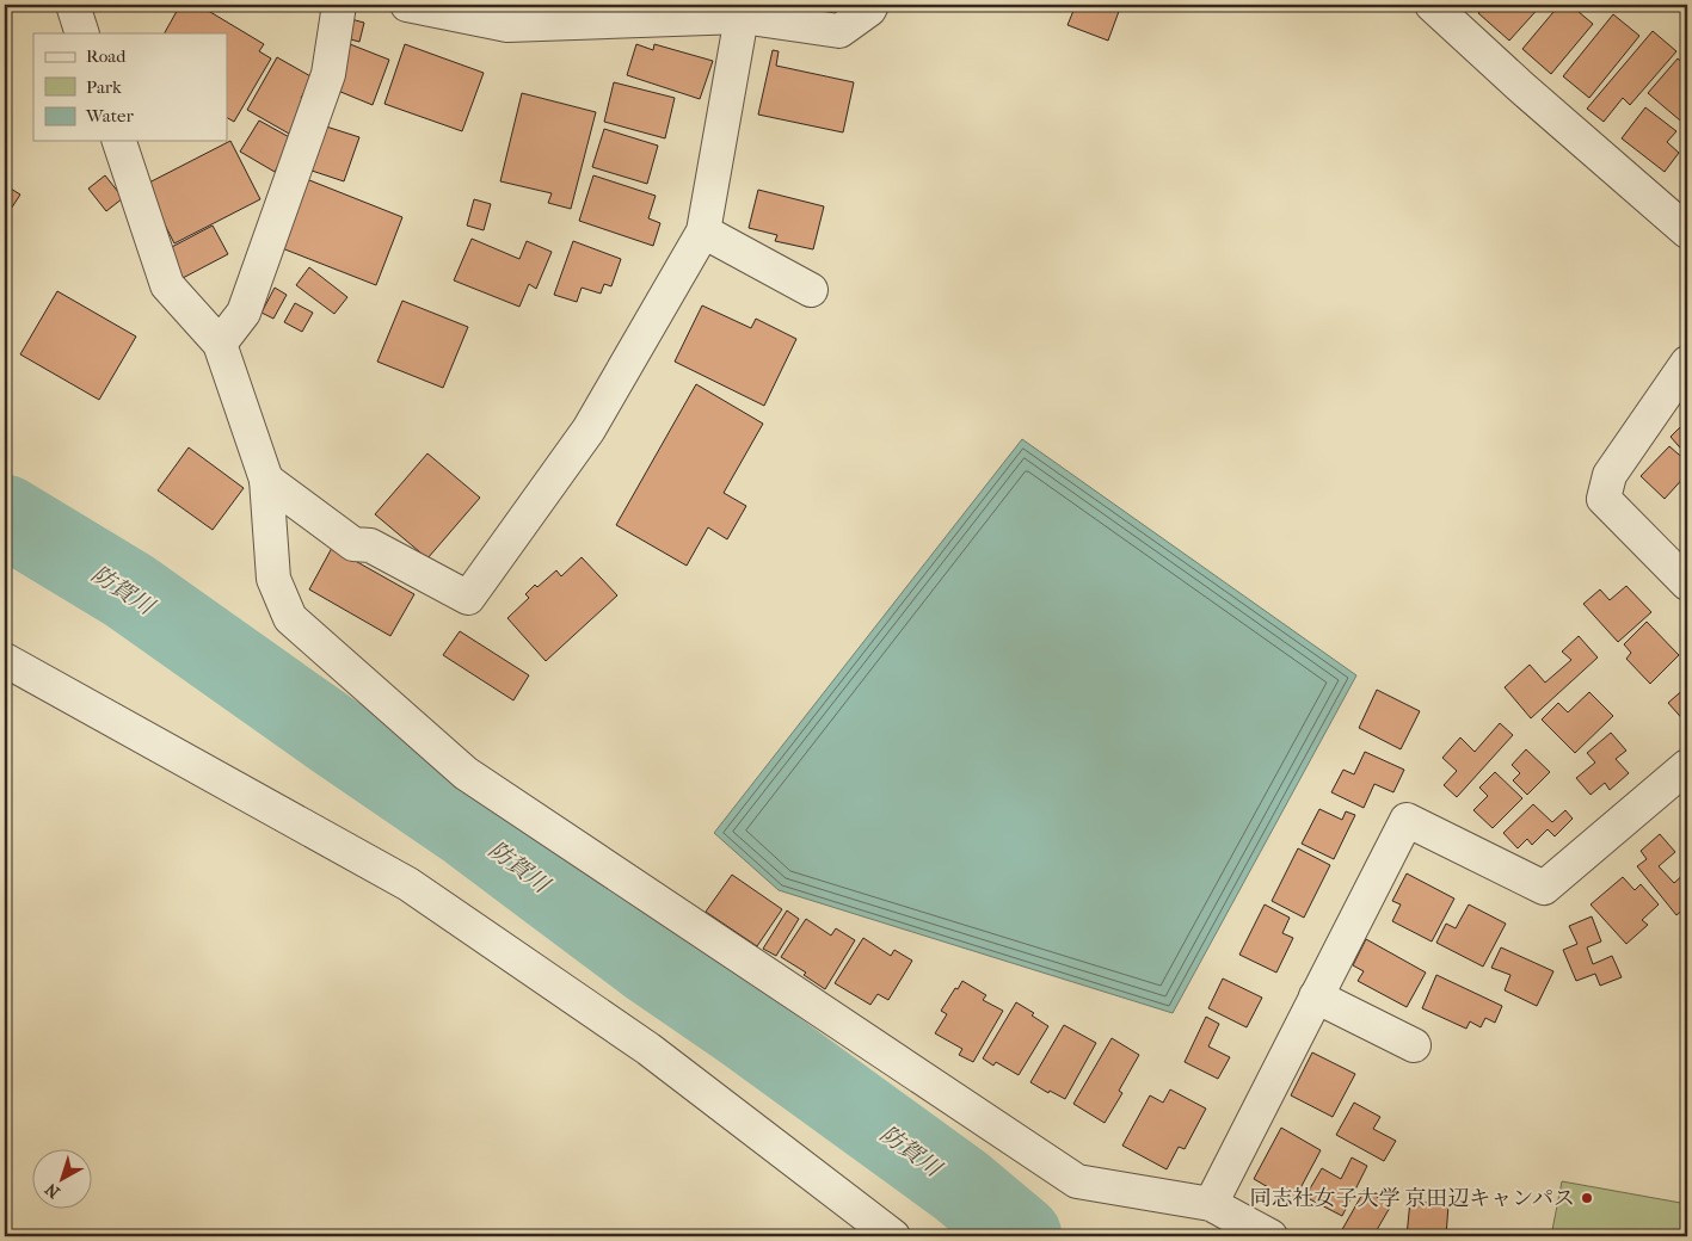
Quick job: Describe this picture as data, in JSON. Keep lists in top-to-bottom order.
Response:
{
  "water": ["防賀川"],
  "places": ["同志社女子大学 京田辺キャンパス"],
  "legend": ["Road", "Park", "Water"],
  "north": "bottom left"
}
